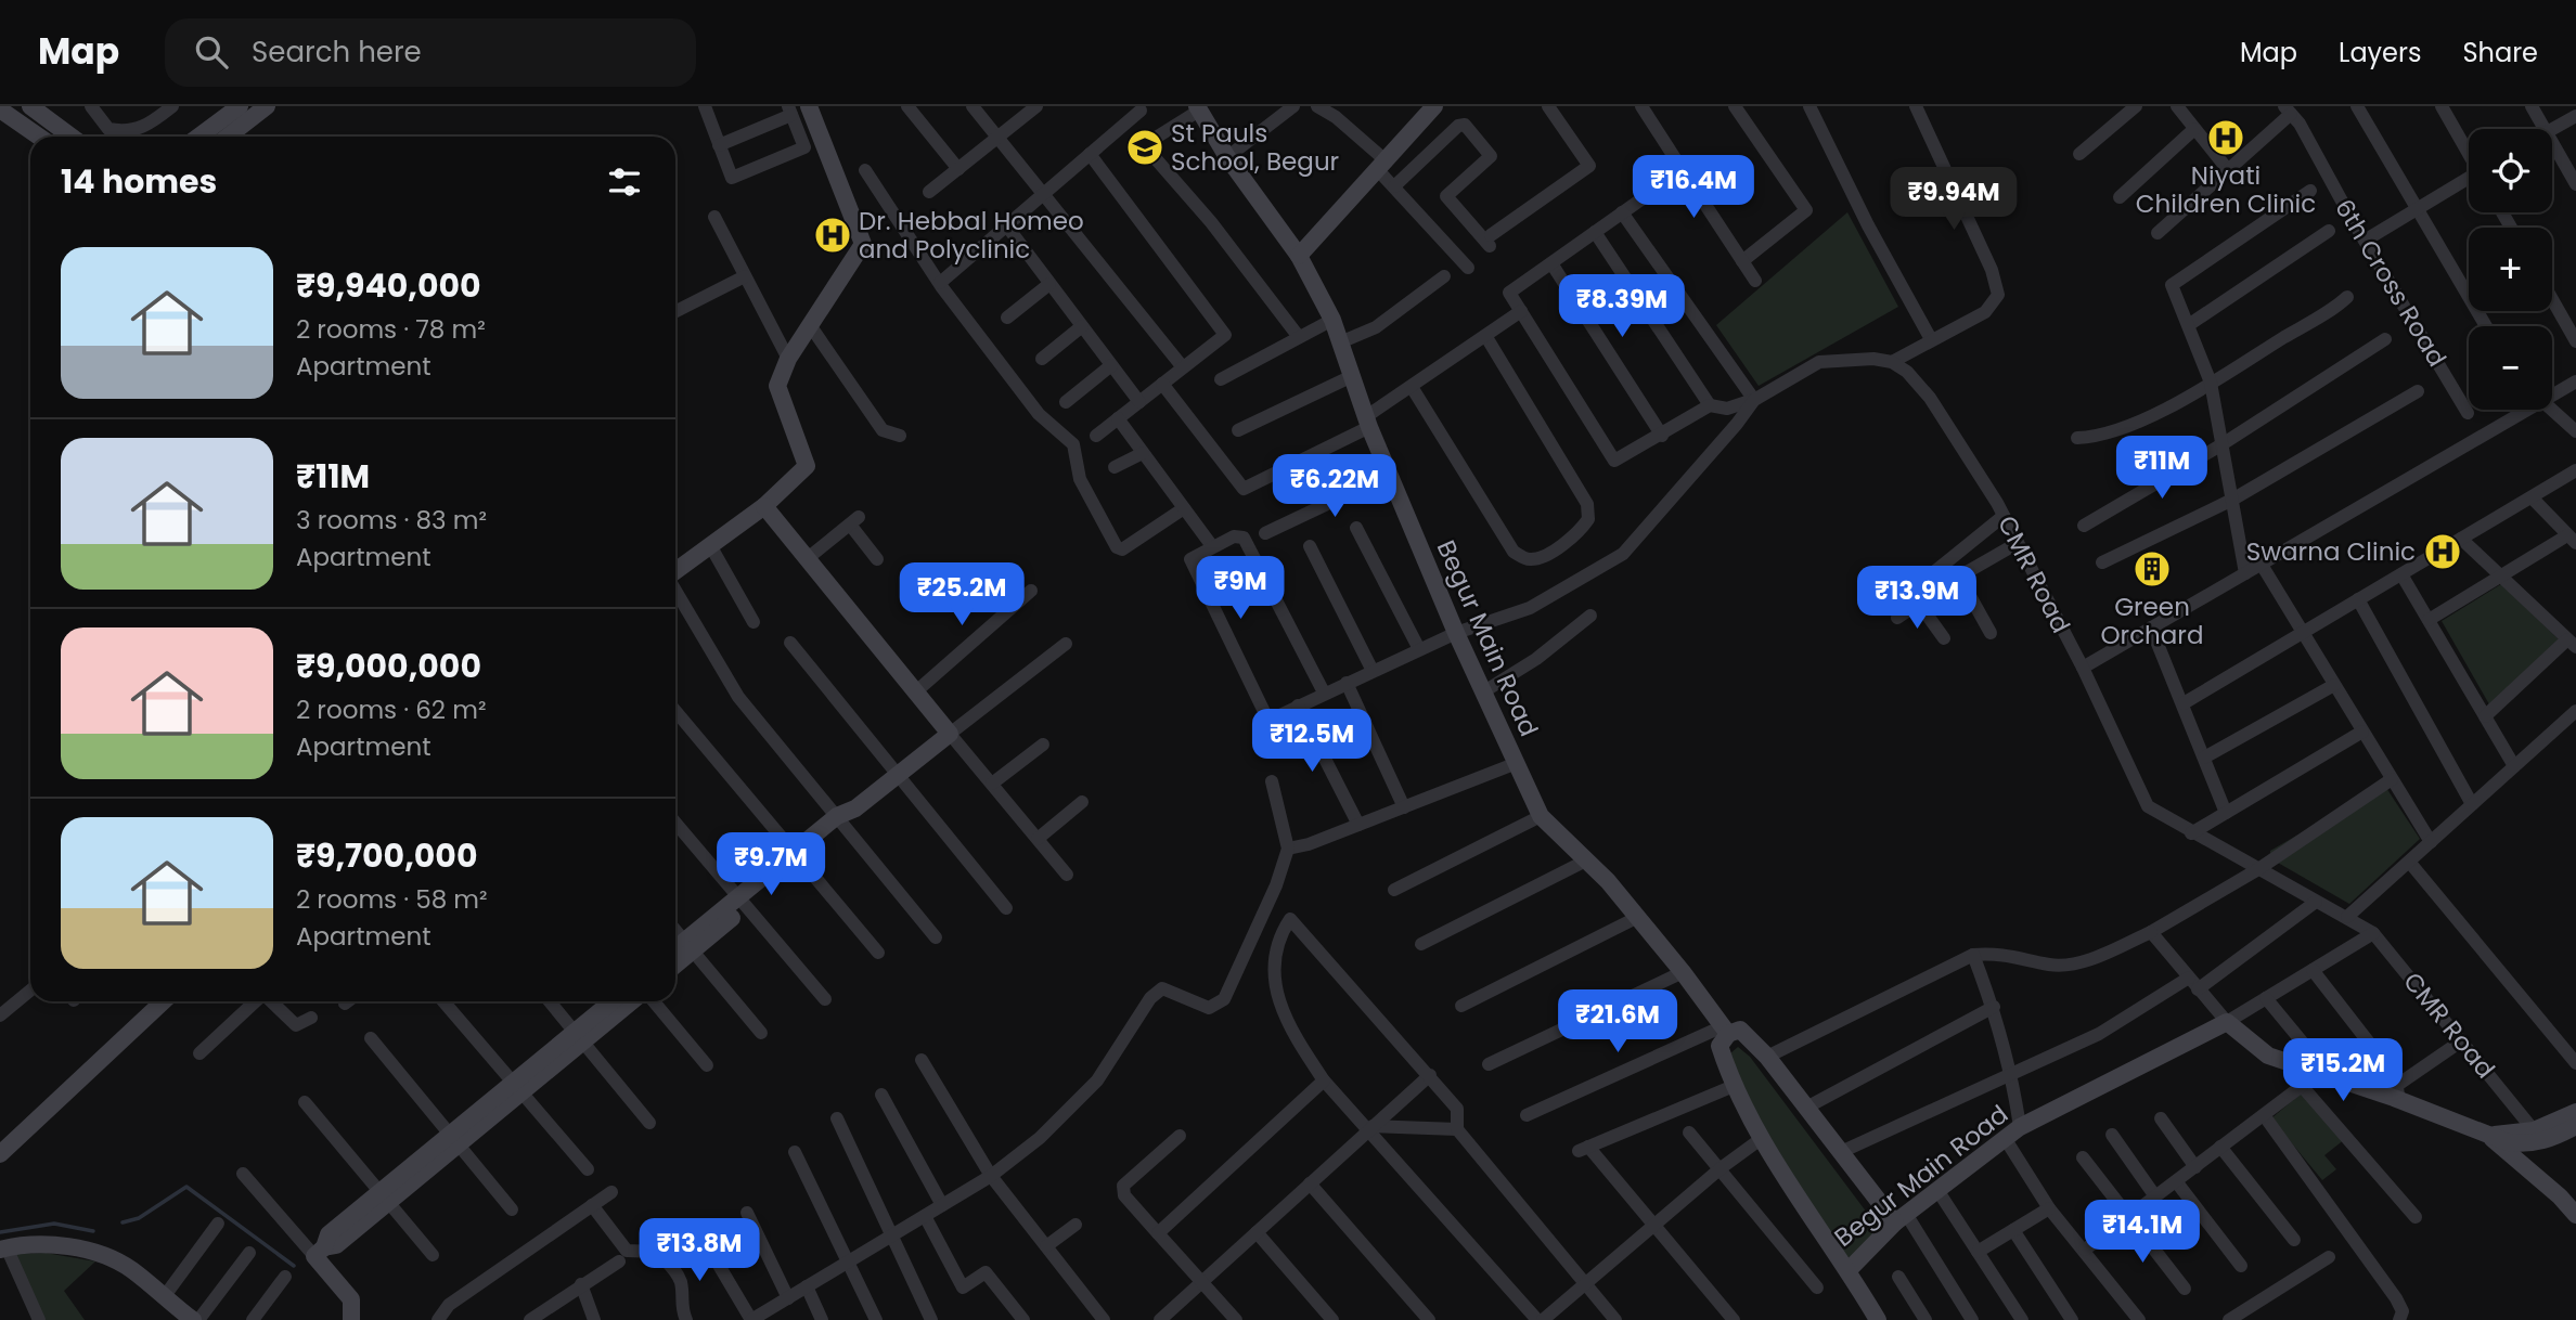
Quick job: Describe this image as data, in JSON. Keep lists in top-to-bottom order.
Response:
{
  "streets": {
    "street": ["6th Cross Road", "CMR Road", "Begur Main Road"]
  },
  "places": {
    "hospital": ["Niyati Children Clinic", "Dr. Hebbal Homeo and Polyclinic", "Swarna Clinic"],
    "school or university": ["St Pauls School, Begur"],
    "building": ["Green Orchard"]
  },
  "page": {
    "header": "Map",
    "search": "Search here",
    "nav": ["Map", "Layers", "Share"],
    "map_buttons": ["+", "−"],
    "heading": "14 homes",
    "price": [
      "₹16.4M",
      "₹9.94M",
      "₹8.39M",
      "₹11M",
      "₹6.22M",
      "₹9M",
      "₹25.2M",
      "₹13.9M",
      "₹12.5M",
      "₹9.7M",
      "₹21.6M",
      "₹15.2M",
      "₹14.1M",
      "₹13.8M"
    ],
    "list": [
      {
        "name": "₹9,940,000",
        "note": "2 rooms · 78 m² · Apartment"
      },
      {
        "name": "₹11M",
        "note": "3 rooms · 83 m² · Apartment"
      },
      {
        "name": "₹9,000,000",
        "note": "2 rooms · 62 m² · Apartment"
      },
      {
        "name": "₹9,700,000",
        "note": "2 rooms · 58 m² · Apartment"
      }
    ]
  }
}
